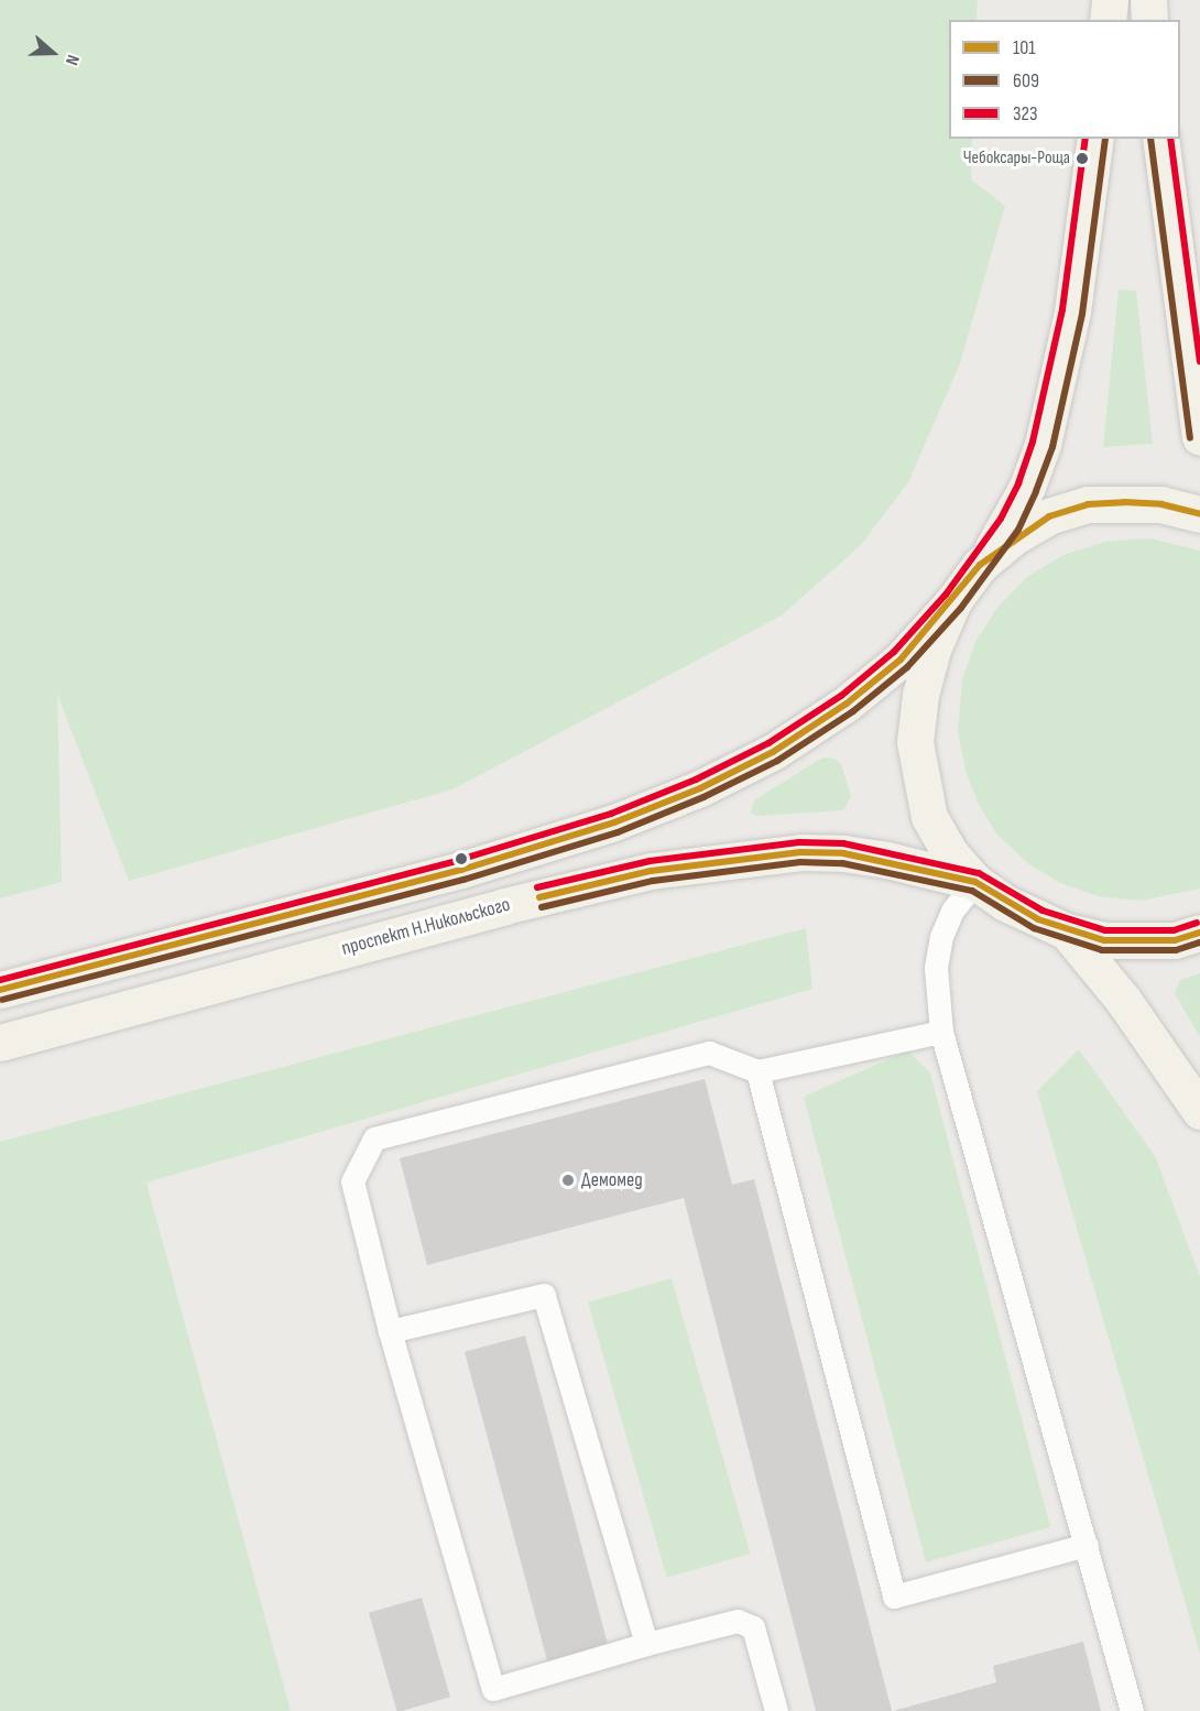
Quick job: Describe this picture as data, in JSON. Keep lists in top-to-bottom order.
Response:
{
  "streets": {
    "main road": ["проспект Н.Никольского"]
  },
  "places": ["Чебоксары-Роща", "Демомед"],
  "lines": ["transit line 609", "transit line 323", "transit line 101"],
  "legend": ["101", "609", "323"],
  "north": "right"
}
